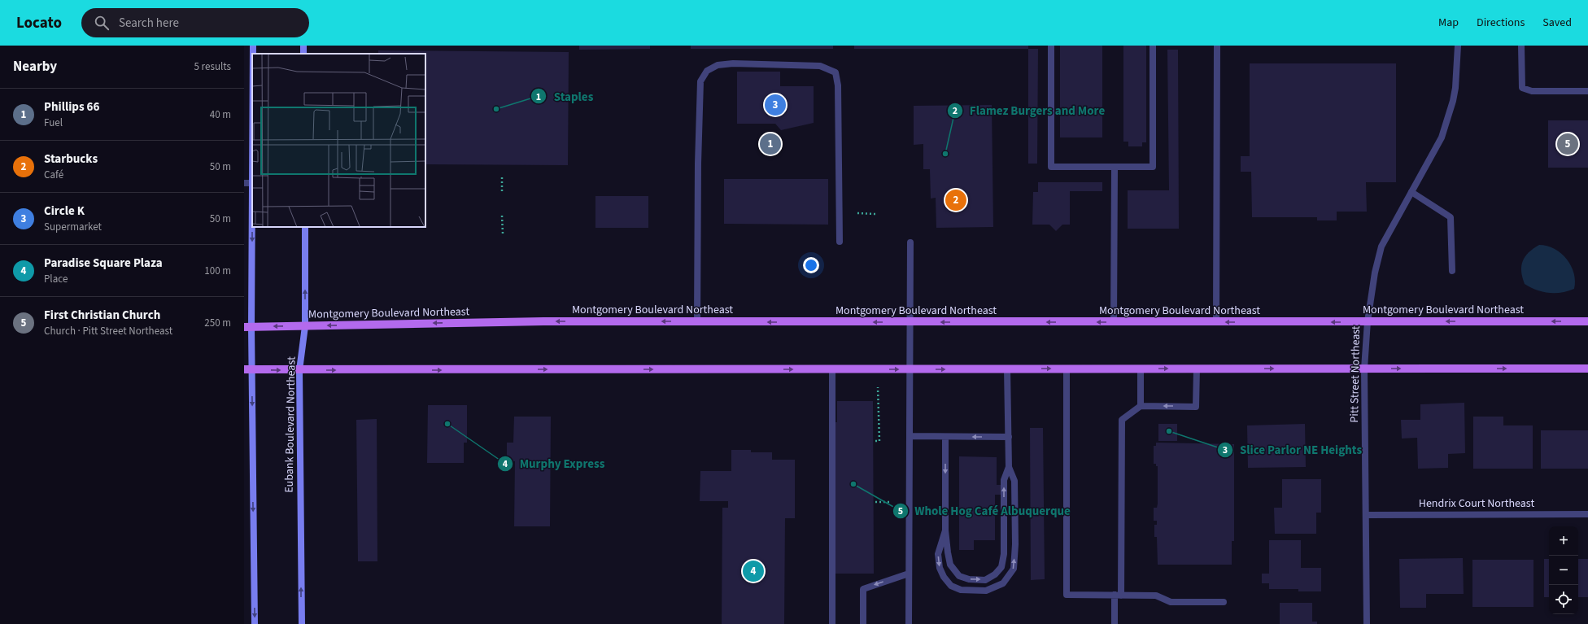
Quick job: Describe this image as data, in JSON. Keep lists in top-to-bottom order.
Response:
{
  "streets": {
    "main road": ["Montgomery Boulevard Northeast", "Eubank Boulevard Northeast"],
    "street": ["Pitt Street Northeast", "Hendrix Court Northeast"]
  },
  "crossings": [
    ["Montgomery Boulevard Northeast", "Pitt Street Northeast"],
    ["Montgomery Boulevard Northeast", "Eubank Boulevard Northeast"],
    ["Pitt Street Northeast", "Hendrix Court Northeast"]
  ],
  "places": [
    "Staples",
    "Flamez Burgers and More",
    "Murphy Express",
    "Slice Parlor NE Heights",
    "Whole Hog Café Albuquerque"
  ],
  "page": {
    "header": "Locato",
    "search": "Search here",
    "nav": ["Map", "Directions", "Saved"],
    "heading": ["Nearby", "5 results"],
    "list": [
      {
        "mark": "1",
        "name": "Phillips 66",
        "note": "Fuel",
        "value": "40 m"
      },
      {
        "mark": "2",
        "name": "Starbucks",
        "note": "Café",
        "value": "50 m"
      },
      {
        "mark": "3",
        "name": "Circle K",
        "note": "Supermarket",
        "value": "50 m"
      },
      {
        "mark": "4",
        "name": "Paradise Square Plaza",
        "note": "Place",
        "value": "100 m"
      },
      {
        "mark": "5",
        "name": "First Christian Church",
        "note": "Church · Pitt Street Northeast",
        "value": "250 m"
      }
    ],
    "pins": [
      "3",
      "1",
      "5",
      "2",
      "4"
    ],
    "map_buttons": ["+", "−"]
  }
}
